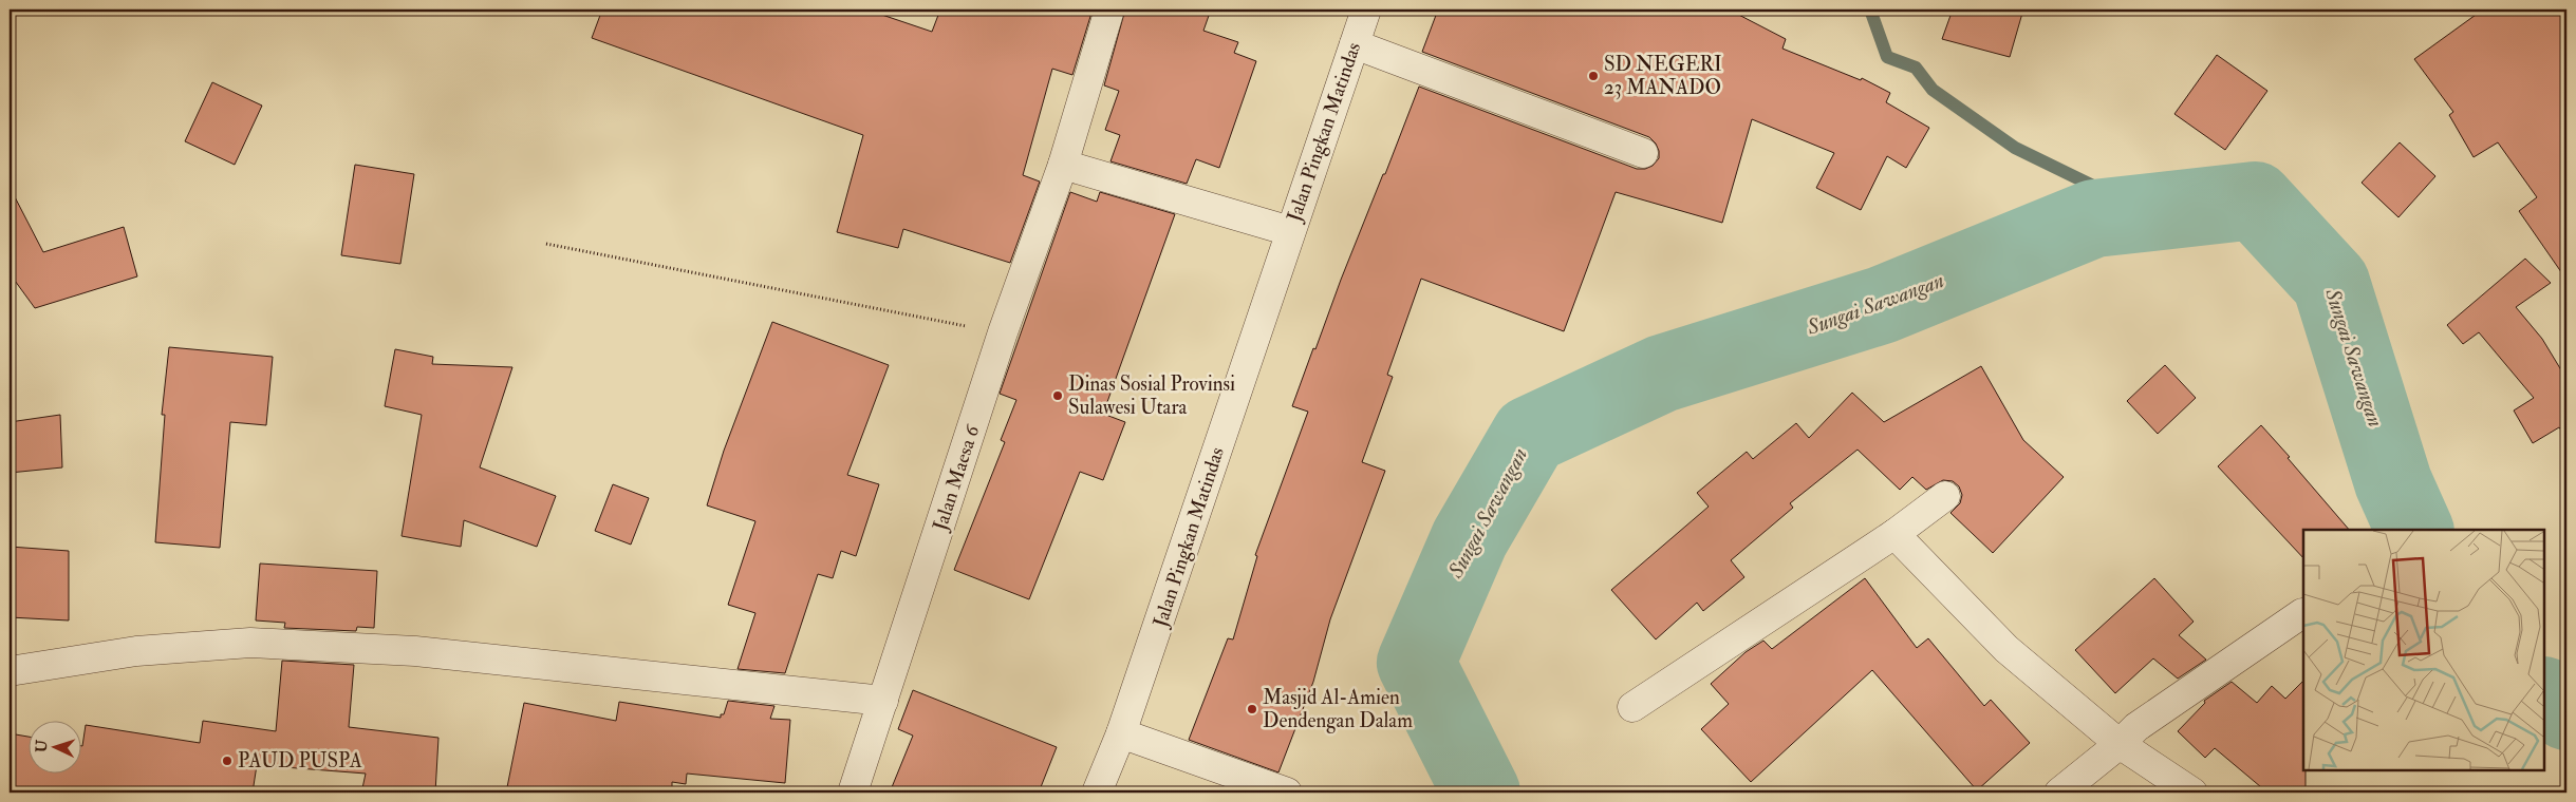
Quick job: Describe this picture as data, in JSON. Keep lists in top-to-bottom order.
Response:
{
  "streets": {
    "street": ["Jalan Pingkan Matindas", "Jalan Maesa 6"]
  },
  "water": ["Sungai Sawangan"],
  "places": [
    "SD NEGERI 23 MANADO",
    "Dinas Sosial Provinsi Sulawesi Utara",
    "Masjid Al-Amien Dendengan Dalam",
    "PAUD PUSPA"
  ],
  "north": "left"
}
